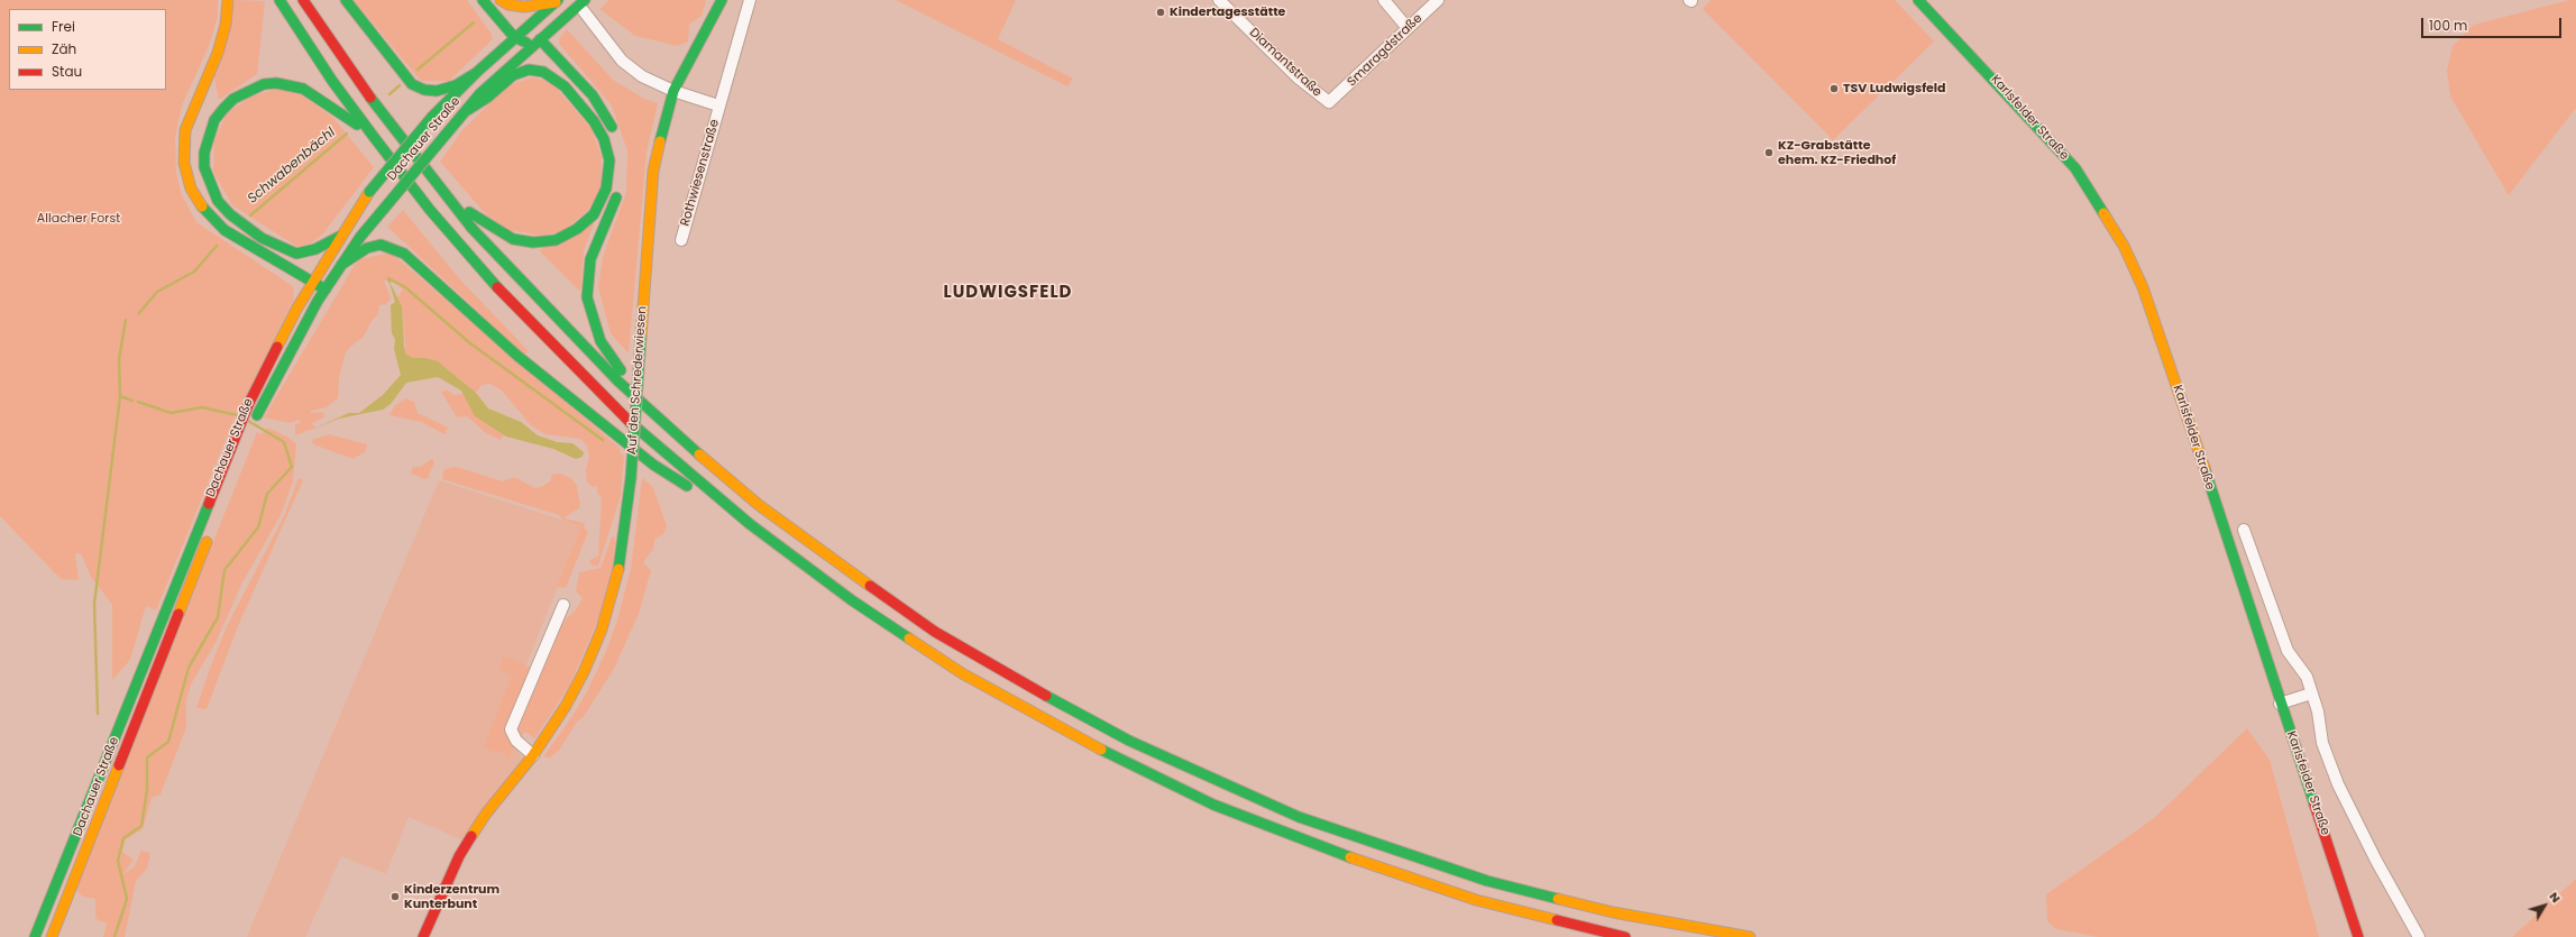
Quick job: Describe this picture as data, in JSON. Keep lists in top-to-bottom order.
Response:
{
  "streets": {
    "main road": ["Karlsfelder Straße", "Dachauer Straße", "Auf den Schrederwiesen"],
    "street": ["Smaragdstraße", "Diamantstraße", "Rothwiesenstraße"]
  },
  "crossings": [
    ["Smaragdstraße", "Diamantstraße"],
    ["Dachauer Straße", "Rothwiesenstraße"],
    ["Rothwiesenstraße", "Auf den Schrederwiesen"]
  ],
  "districts": ["LUDWIGSFELD"],
  "water": ["Schwabenbächl"],
  "parks": ["Allacher Forst"],
  "places": [
    "Kindertagesstätte",
    "TSV Ludwigsfeld",
    "KZ-Grabstätte ehem. KZ-Friedhof",
    "Kinderzentrum Kunterbunt"
  ],
  "legend": ["Frei", "Zäh", "Stau"],
  "scale_bar": "100 m",
  "north": "top right"
}
